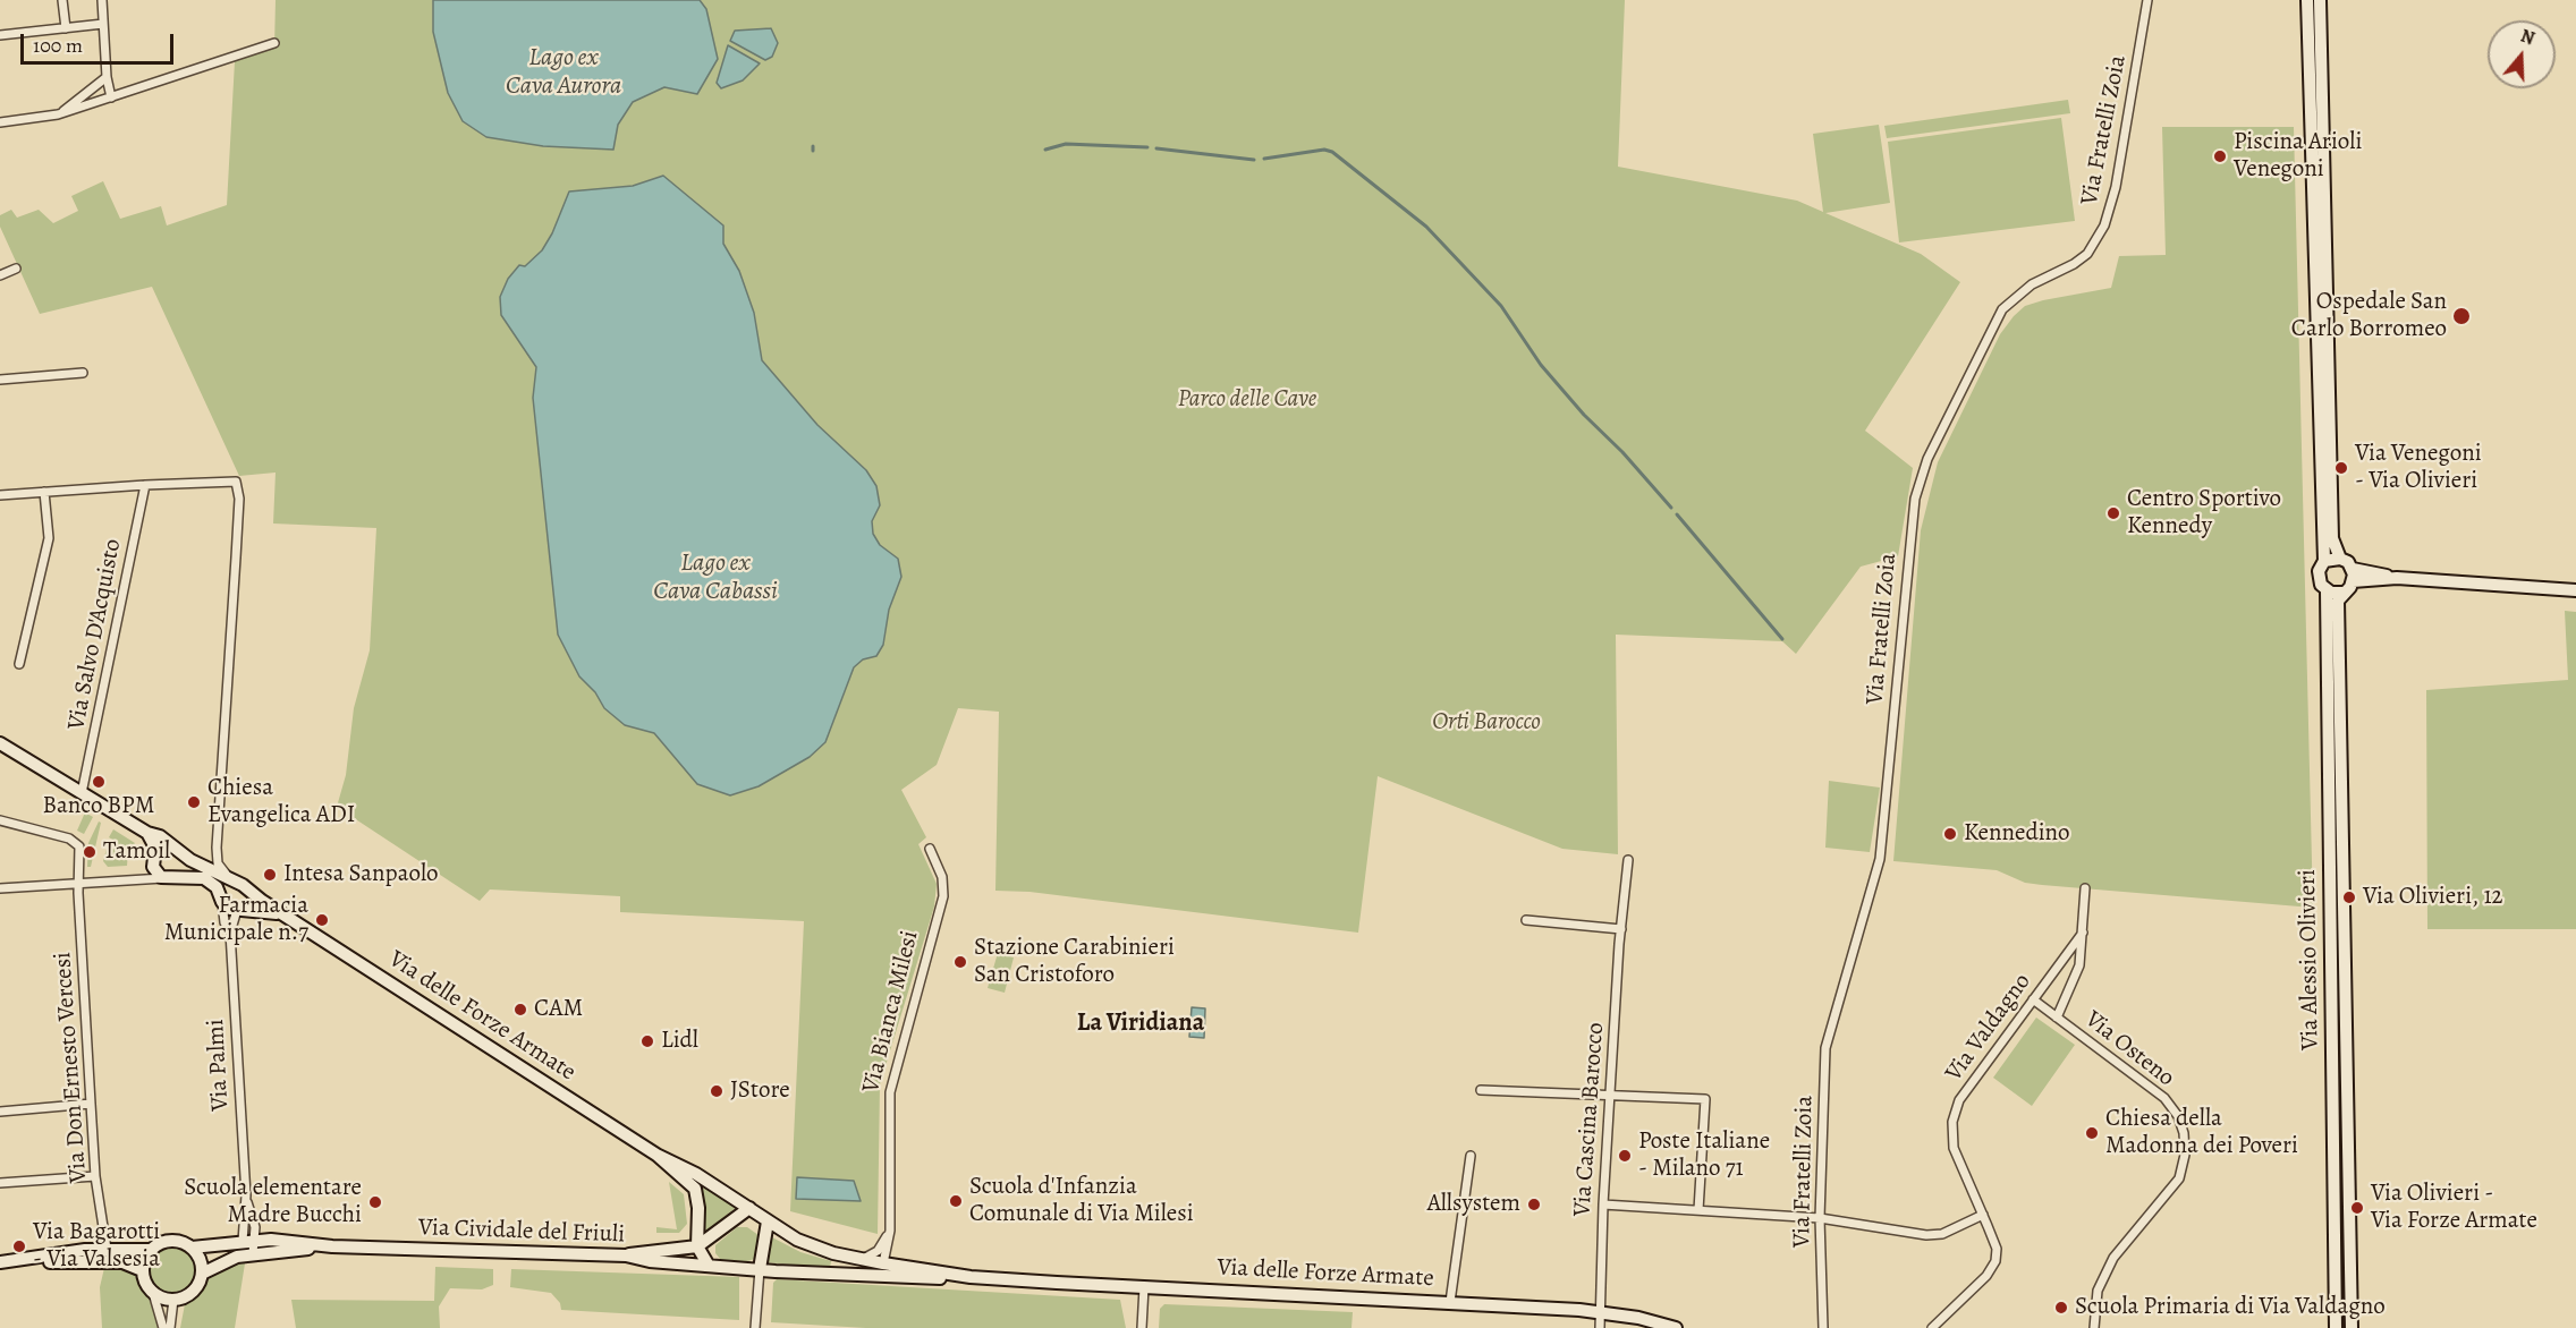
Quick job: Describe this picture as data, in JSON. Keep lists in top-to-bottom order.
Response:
{
  "streets": {
    "street": [
      "Via Fratelli Zoia",
      "Via Salvo D'Acquisto",
      "Via Alessio Olivieri",
      "Via Bianca Milesi",
      "Via delle Forze Armate",
      "Via Valdagno",
      "Via Osteno",
      "Via Palmi",
      "Via Don Ernesto Vercesi",
      "Via Cascina Barocco",
      "Via Cividale del Friuli"
    ]
  },
  "crossings": [
    ["Via Salvo D'Acquisto", "Via delle Forze Armate"],
    ["Via Bianca Milesi", "Via delle Forze Armate"],
    ["Via delle Forze Armate", "Via Palmi"],
    ["Via delle Forze Armate", "Via Don Ernesto Vercesi"],
    ["Via delle Forze Armate", "Via Cascina Barocco"],
    ["Via delle Forze Armate", "Via Cividale del Friuli"],
    ["Via Valdagno", "Via Osteno"],
    ["Via Palmi", "Via Cividale del Friuli"]
  ],
  "districts": ["La Viridiana"],
  "water": ["Lago ex Cava Aurora", "Lago ex Cava Cabassi"],
  "parks": ["Parco delle Cave", "Orti Barocco"],
  "places": [
    "Piscina Arioli Venegoni",
    "Ospedale San Carlo Borromeo",
    "Via Venegoni - Via Olivieri",
    "Centro Sportivo Kennedy",
    "Banco BPM",
    "Chiesa Evangelica ADI",
    "Kennedino",
    "Tamoil",
    "Intesa Sanpaolo",
    "Via Olivieri, 12",
    "Farmacia Municipale n.7",
    "Stazione Carabinieri San Cristoforo",
    "CAM",
    "Lidl",
    "JStore",
    "Chiesa della Madonna dei Poveri",
    "Poste Italiane - Milano 71",
    "Scuola d'Infanzia Comunale di Via Milesi",
    "Scuola elementare Madre Bucchi",
    "Allsystem",
    "Via Olivieri - Via Forze Armate",
    "Via Bagarotti - Via Valsesia",
    "Scuola Primaria di Via Valdagno"
  ],
  "scale_bar": "100 m",
  "north": "top"
}
